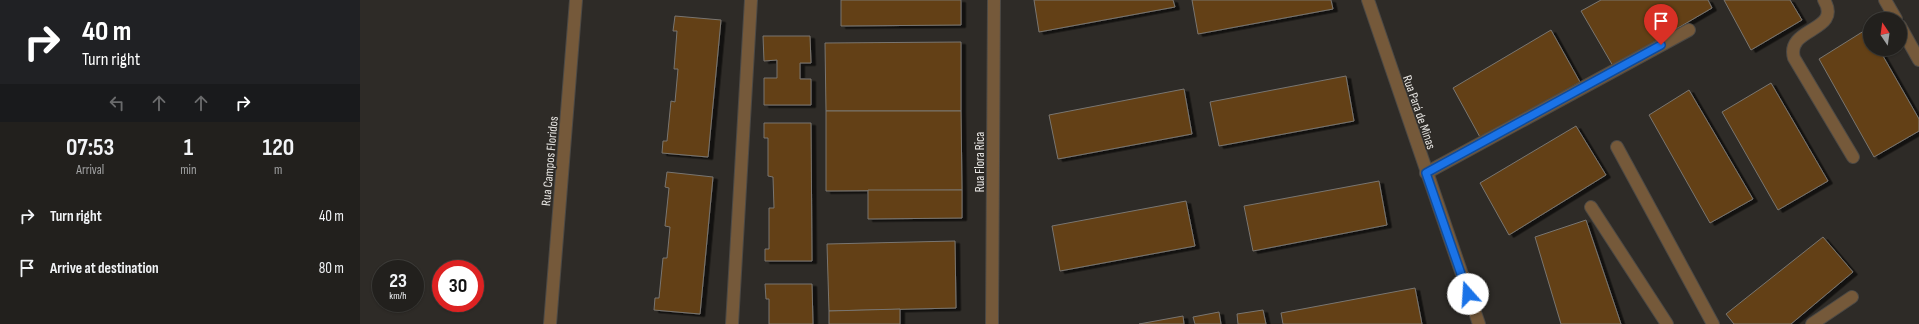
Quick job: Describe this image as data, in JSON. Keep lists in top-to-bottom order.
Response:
{
  "streets": {
    "street": ["Rua Pará de Minas", "Rua Campos Floridos", "Rua Flora Rica"]
  },
  "north": "top",
  "page": {
    "turn": ["40 m", "Turn right"],
    "eta": [
      "07:53",
      "Arrival",
      "1",
      "min",
      "120",
      "m"
    ],
    "list": [
      {
        "name": "Turn right",
        "value": "40 m"
      },
      {
        "name": "Arrive at destination",
        "value": "80 m"
      }
    ],
    "speed": "23 km/h",
    "limit": "30"
  }
}
